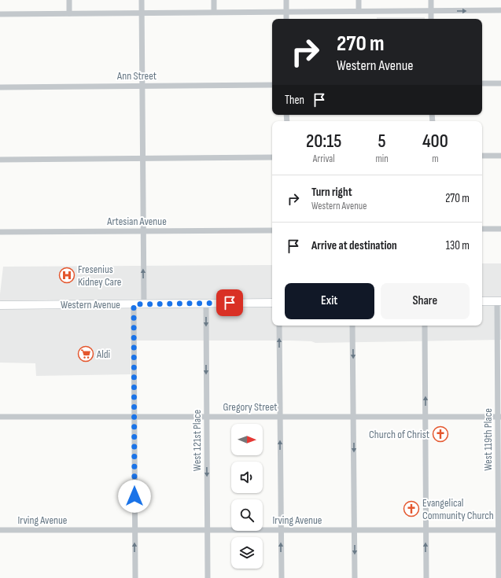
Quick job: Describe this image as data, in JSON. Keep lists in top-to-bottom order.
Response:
{
  "streets": {
    "main road": ["Western Avenue"],
    "street": [
      "Ann Street",
      "Artesian Avenue",
      "Gregory Street",
      "West 119th Place",
      "West 121st Place",
      "Irving Avenue"
    ]
  },
  "crossings": [
    ["Western Avenue", "West 121st Place"],
    ["Gregory Street", "West 119th Place"],
    ["Gregory Street", "West 121st Place"],
    ["West 119th Place", "Irving Avenue"],
    ["West 121st Place", "Irving Avenue"]
  ],
  "one_way": ["West 121st Place"],
  "places": {
    "hospital": ["Fresenius Kidney Care"],
    "supermarket": ["Aldi"],
    "church": ["Church of Christ", "Evangelical Community Church"]
  },
  "north": "right",
  "page": {
    "turn": ["270 m", "Western Avenue"],
    "then": "Then",
    "eta": [
      "20:15",
      "Arrival",
      "5",
      "min",
      "400",
      "m"
    ],
    "list": [
      {
        "name": "Turn right",
        "note": "Western Avenue",
        "value": "270 m"
      },
      {
        "name": "Arrive at destination",
        "value": "130 m"
      }
    ],
    "buttons": ["Exit", "Share"]
  }
}
